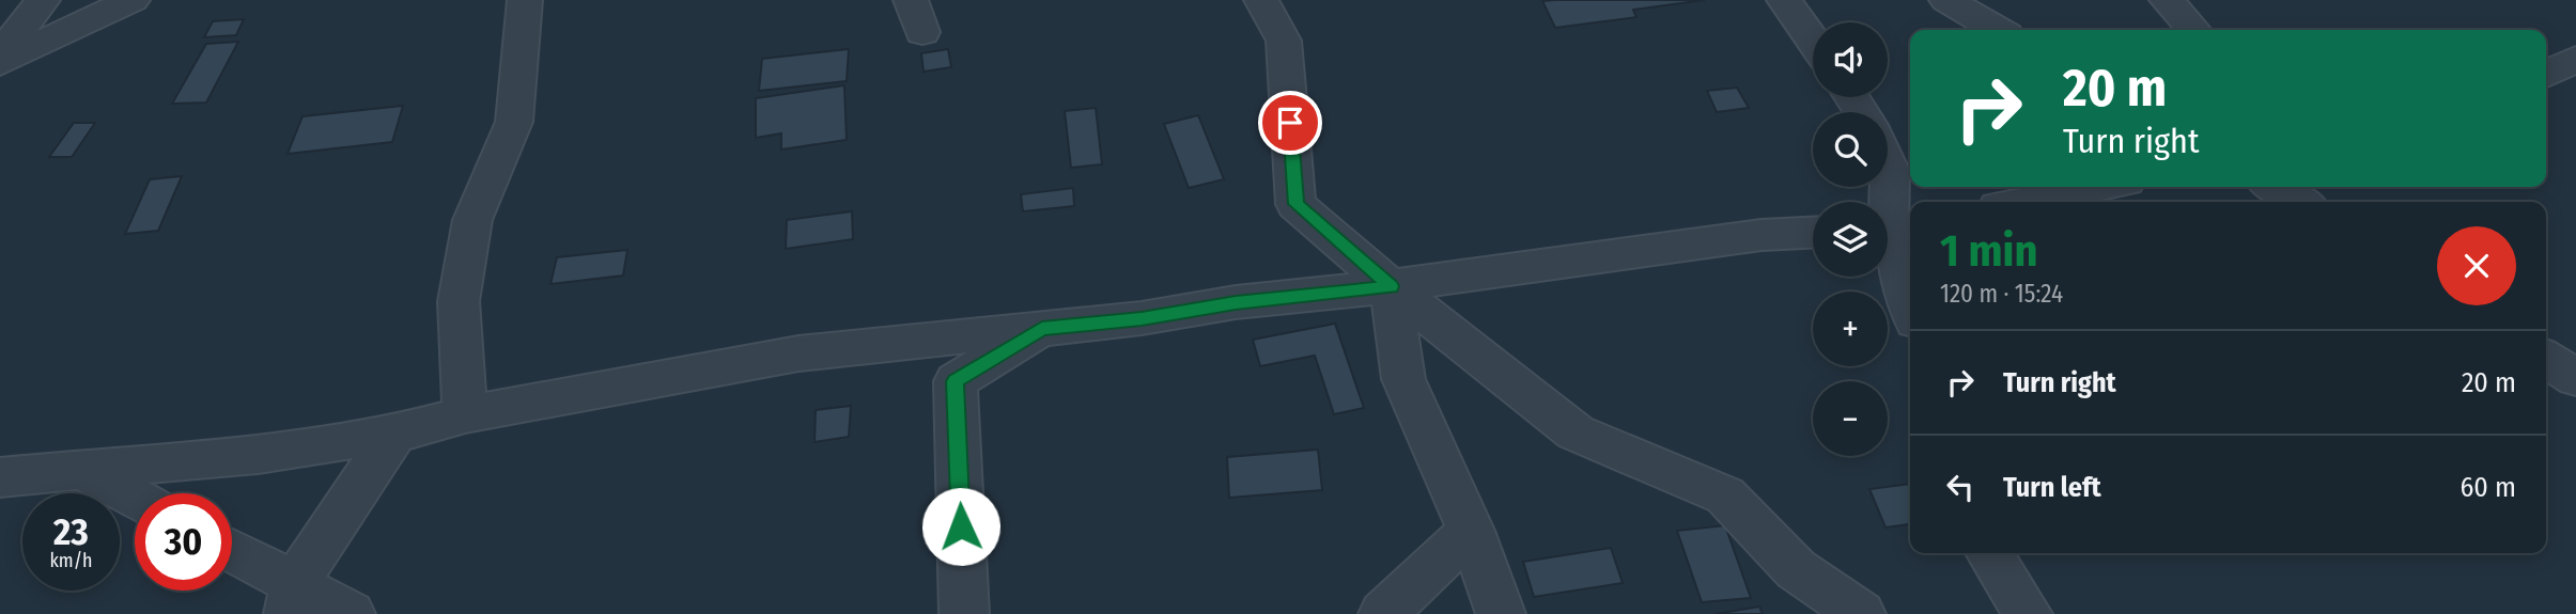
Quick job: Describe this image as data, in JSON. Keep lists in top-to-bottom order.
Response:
{
  "page": {
    "map_buttons": ["+", "−"],
    "turn": ["20 m", "Turn right"],
    "heading": ["1 min", "120 m · 15:24"],
    "list": [
      {
        "name": "Turn right",
        "value": "20 m"
      },
      {
        "name": "Turn left",
        "value": "60 m"
      }
    ],
    "speed": "23 km/h",
    "limit": "30"
  }
}
